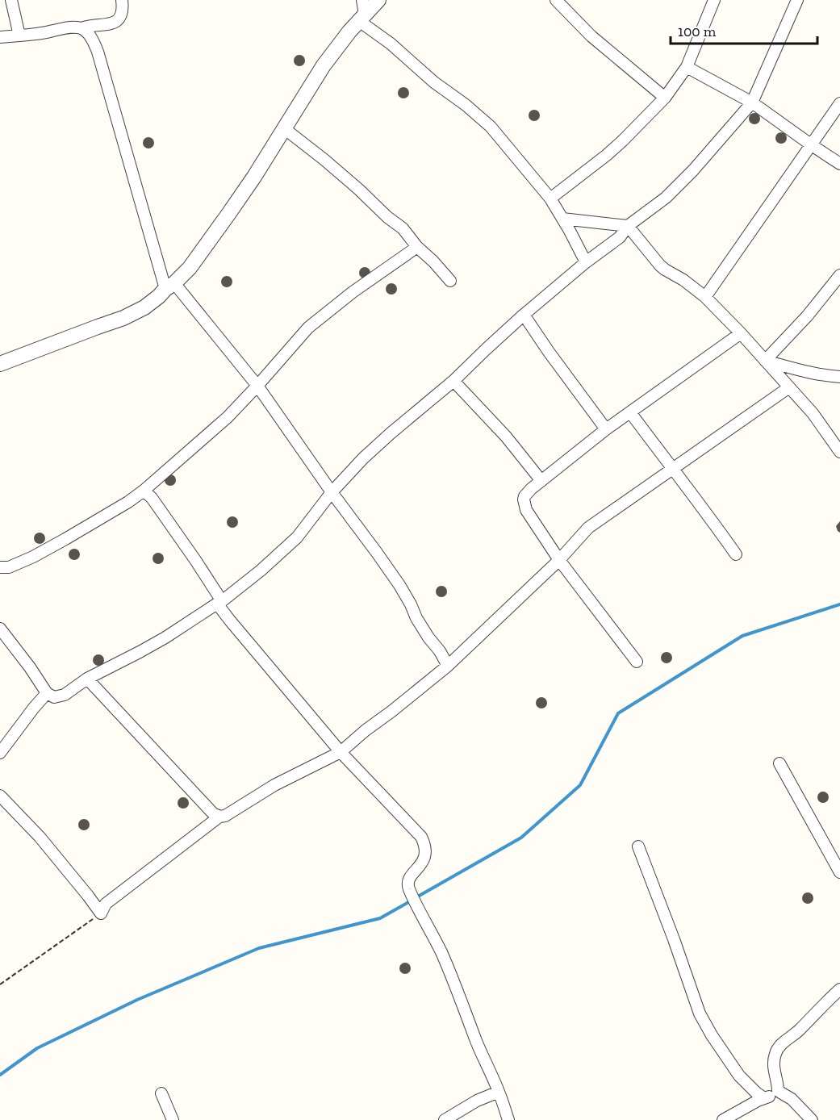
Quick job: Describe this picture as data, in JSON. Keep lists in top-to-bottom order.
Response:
{
  "scale_bar": "100 m"
}
